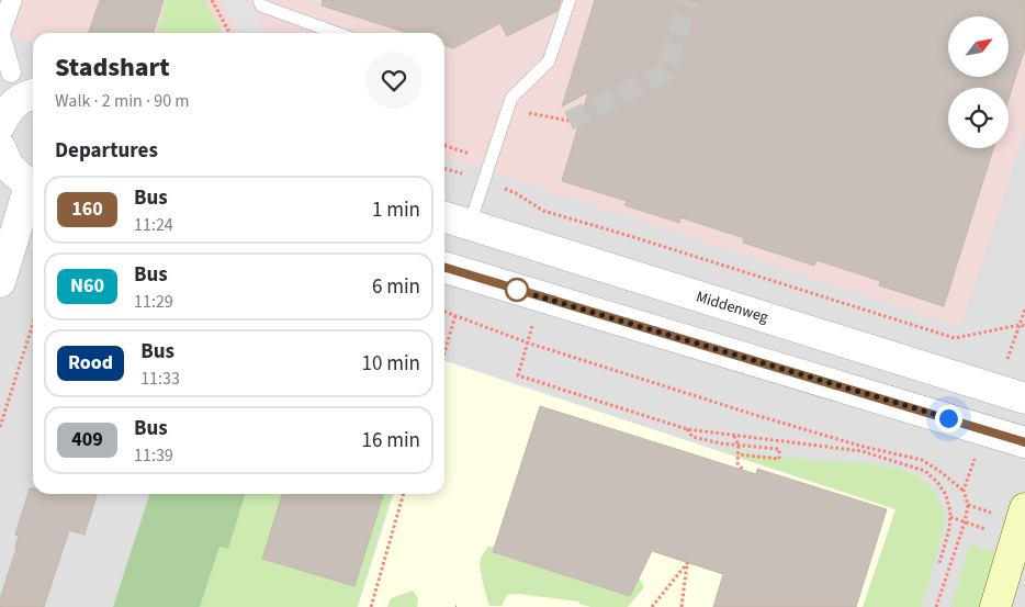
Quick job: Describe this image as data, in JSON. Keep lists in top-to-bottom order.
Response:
{
  "streets": {
    "street": ["Middenweg"]
  },
  "lines": ["bus line 160"],
  "north": "top right",
  "page": {
    "heading": [
      ["Stadshart", "Walk · 2 min · 90 m"],
      "Departures"
    ],
    "list": [
      {
        "mark": "160",
        "name": "Bus",
        "note": "11:24",
        "value": "1 min"
      },
      {
        "mark": "N60",
        "name": "Bus",
        "note": "11:29",
        "value": "6 min"
      },
      {
        "mark": "Rood",
        "name": "Bus",
        "note": "11:33",
        "value": "10 min"
      },
      {
        "mark": "409",
        "name": "Bus",
        "note": "11:39",
        "value": "16 min"
      }
    ]
  }
}
